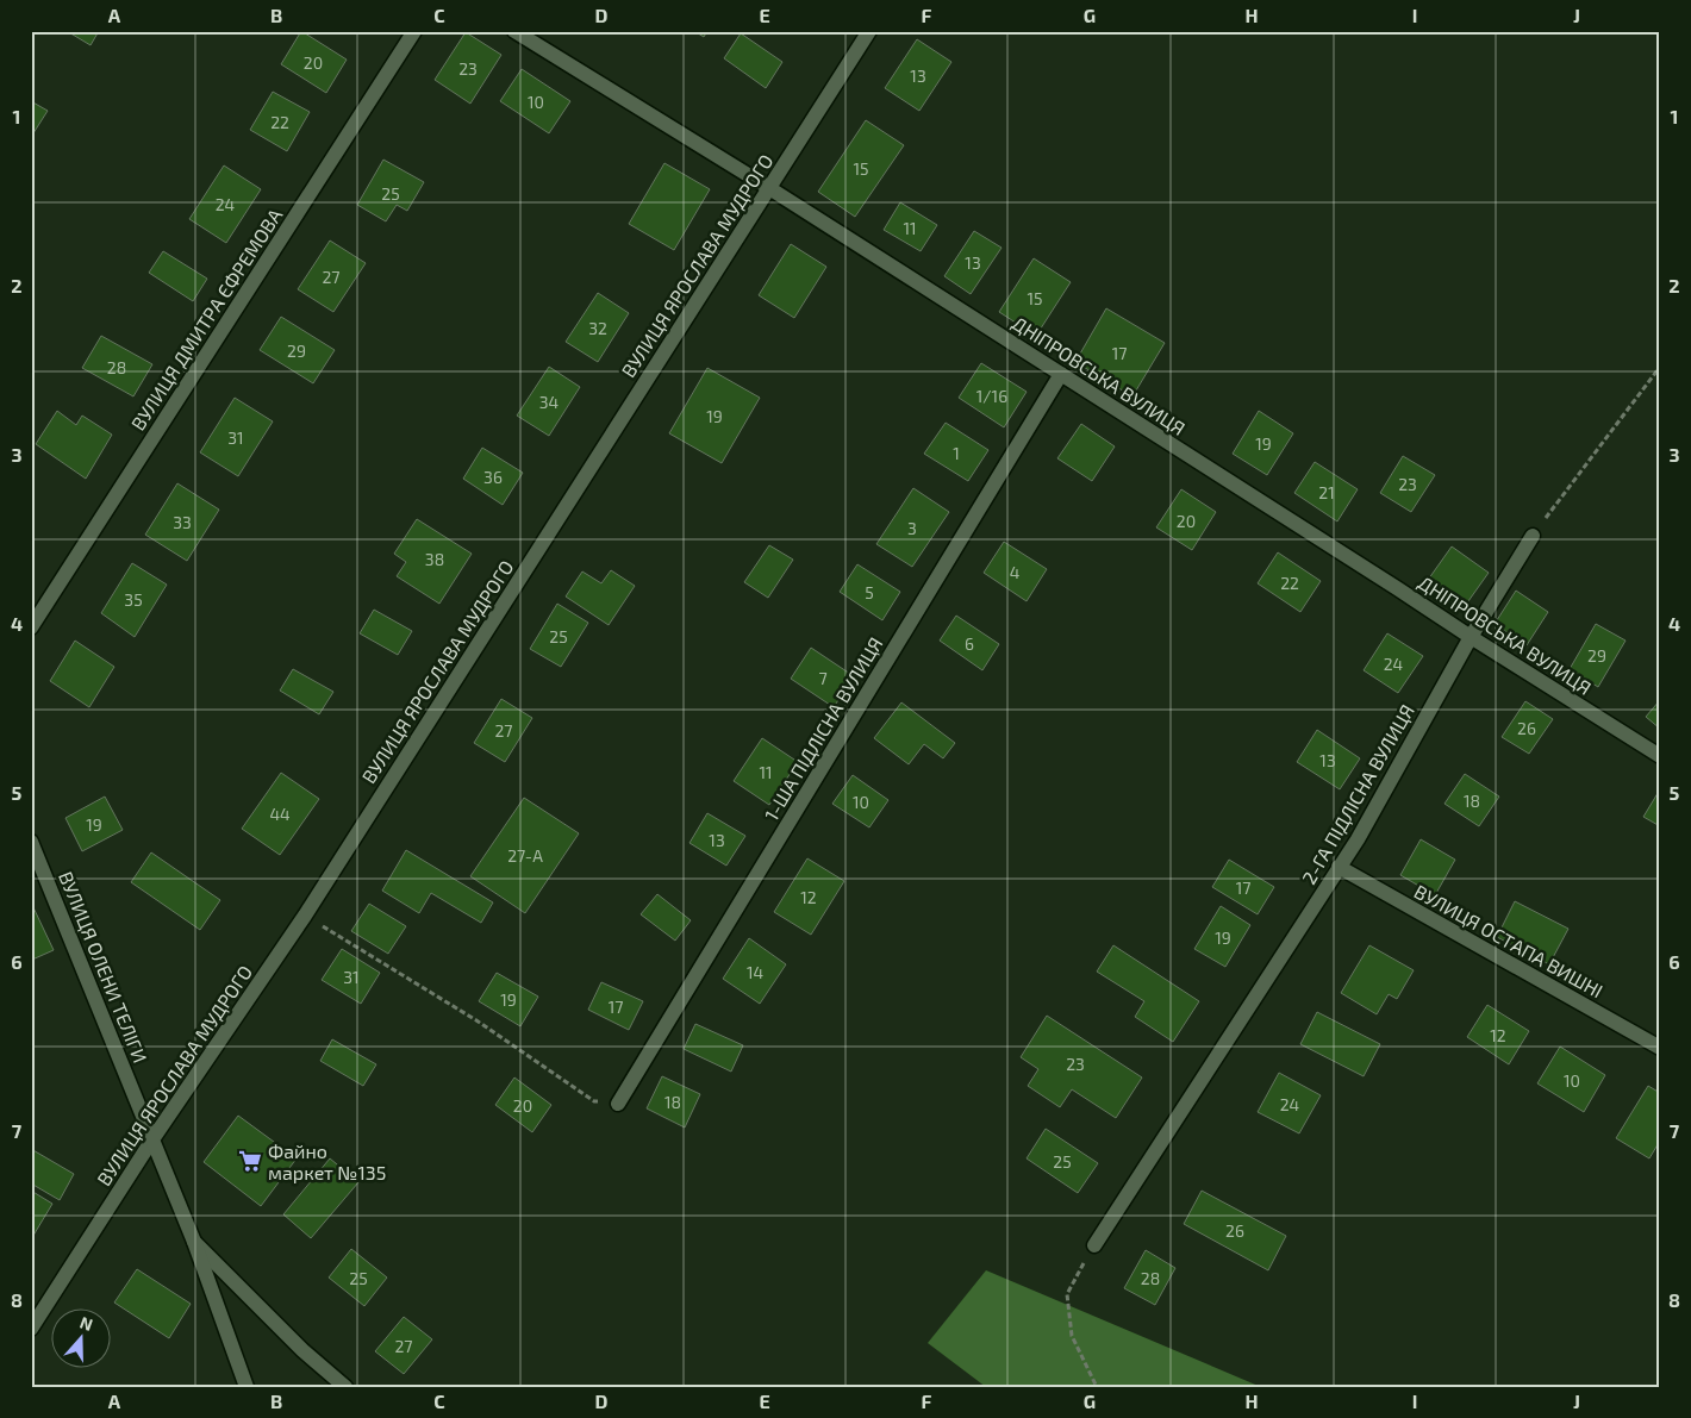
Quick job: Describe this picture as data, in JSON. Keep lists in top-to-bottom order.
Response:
{
  "streets": {
    "street": [
      "ВУЛИЦЯ ЯРОСЛАВА МУДРОГО",
      "ВУЛИЦЯ ДМИТРА ЄФРЕМОВА",
      "ДНІПРОВСЬКА ВУЛИЦЯ",
      "1-ША ПІДЛІСНА ВУЛИЦЯ",
      "2-ГА ПІДЛІСНА ВУЛИЦЯ",
      "ВУЛИЦЯ ОСТАПА ВИШНІ",
      "ВУЛИЦЯ ОЛЕНИ ТЕЛІГИ"
    ]
  },
  "crossings": [
    ["ВУЛИЦЯ ЯРОСЛАВА МУДРОГО", "ДНІПРОВСЬКА ВУЛИЦЯ"],
    ["ВУЛИЦЯ ЯРОСЛАВА МУДРОГО", "ВУЛИЦЯ ОЛЕНИ ТЕЛІГИ"],
    ["ДНІПРОВСЬКА ВУЛИЦЯ", "1-ША ПІДЛІСНА ВУЛИЦЯ"],
    ["ДНІПРОВСЬКА ВУЛИЦЯ", "2-ГА ПІДЛІСНА ВУЛИЦЯ"],
    ["2-ГА ПІДЛІСНА ВУЛИЦЯ", "ВУЛИЦЯ ОСТАПА ВИШНІ"]
  ],
  "places": {
    "supermarket": ["Файно маркет №135"]
  },
  "house_numbers": [
    "20",
    "23",
    "13",
    "10",
    "22",
    "15",
    "25",
    "24",
    "11",
    "13",
    "27",
    "15",
    "32",
    "29",
    "17",
    "28",
    "1/16",
    "34",
    "19",
    "31",
    "19",
    "1",
    "36",
    "23",
    "21",
    "20",
    "33",
    "3",
    "38",
    "4",
    "22",
    "5",
    "35",
    "25",
    "6",
    "29",
    "24",
    "7",
    "26",
    "27",
    "13",
    "11",
    "18",
    "10",
    "44",
    "19",
    "13",
    "27-А",
    "17",
    "12",
    "19",
    "14",
    "31",
    "19",
    "17",
    "12",
    "23",
    "10",
    "18",
    "24",
    "20",
    "25",
    "26",
    "25",
    "28",
    "27"
  ],
  "north": "top",
  "grid": {
    "columns": [
      "A",
      "B",
      "C",
      "D",
      "E",
      "F",
      "G",
      "H",
      "I",
      "J"
    ],
    "rows": [
      "1",
      "2",
      "3",
      "4",
      "5",
      "6",
      "7",
      "8"
    ]
  }
}
